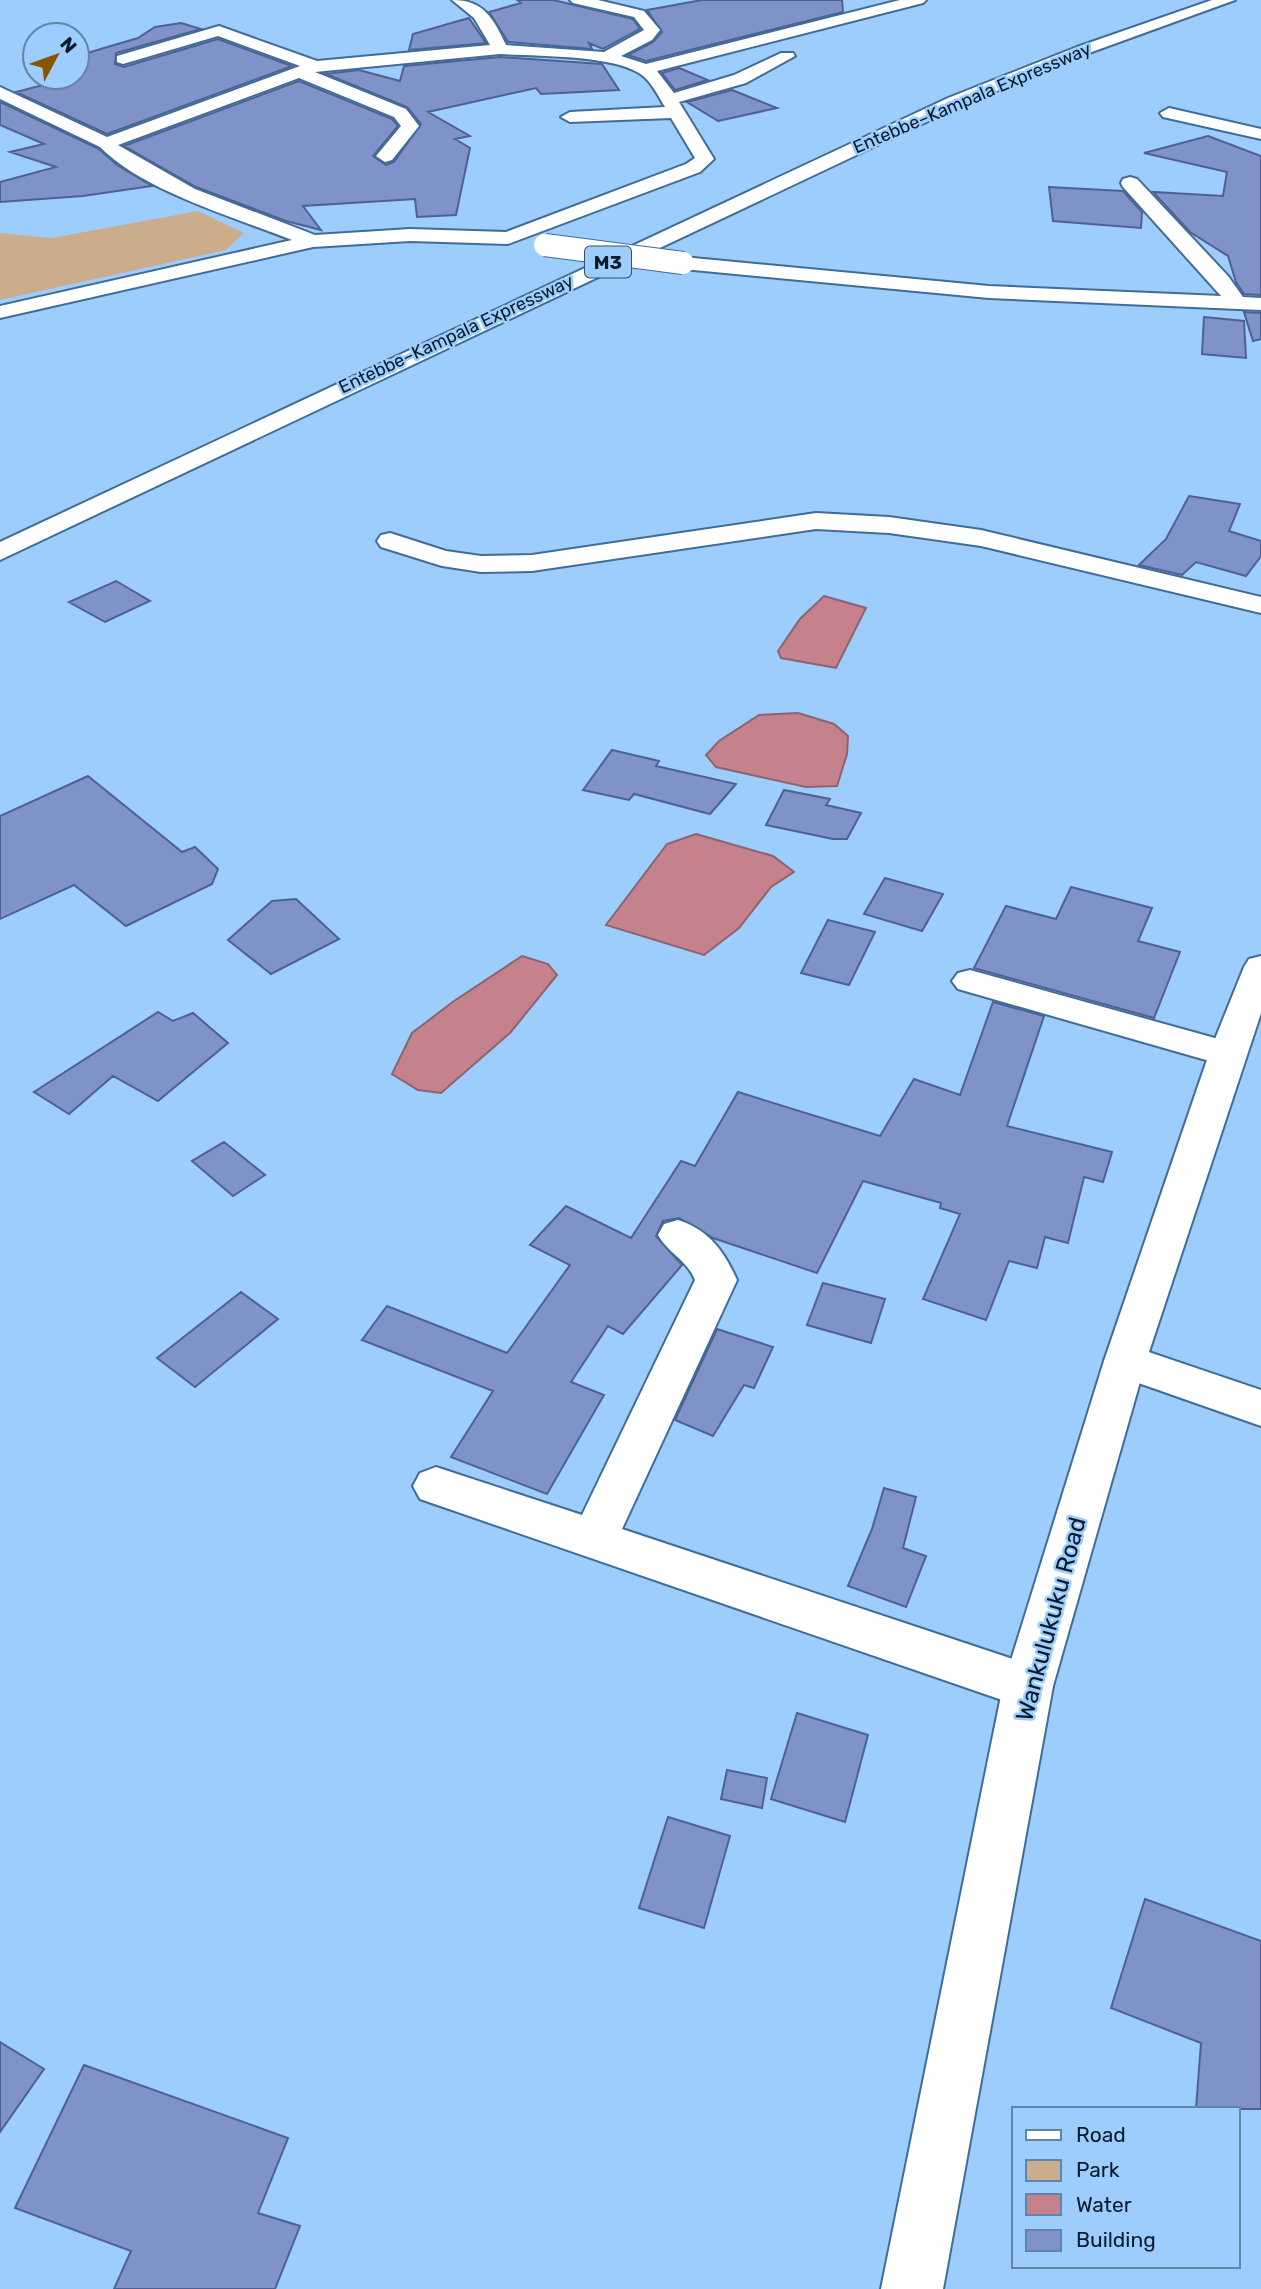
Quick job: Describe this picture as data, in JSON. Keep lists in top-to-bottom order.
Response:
{
  "streets": {
    "main road": ["Entebbe–Kampala Expressway", "M3", "Wankulukuku Road"]
  },
  "legend": [
    "Road",
    "Park",
    "Water",
    "Building"
  ],
  "north": "top right"
}
